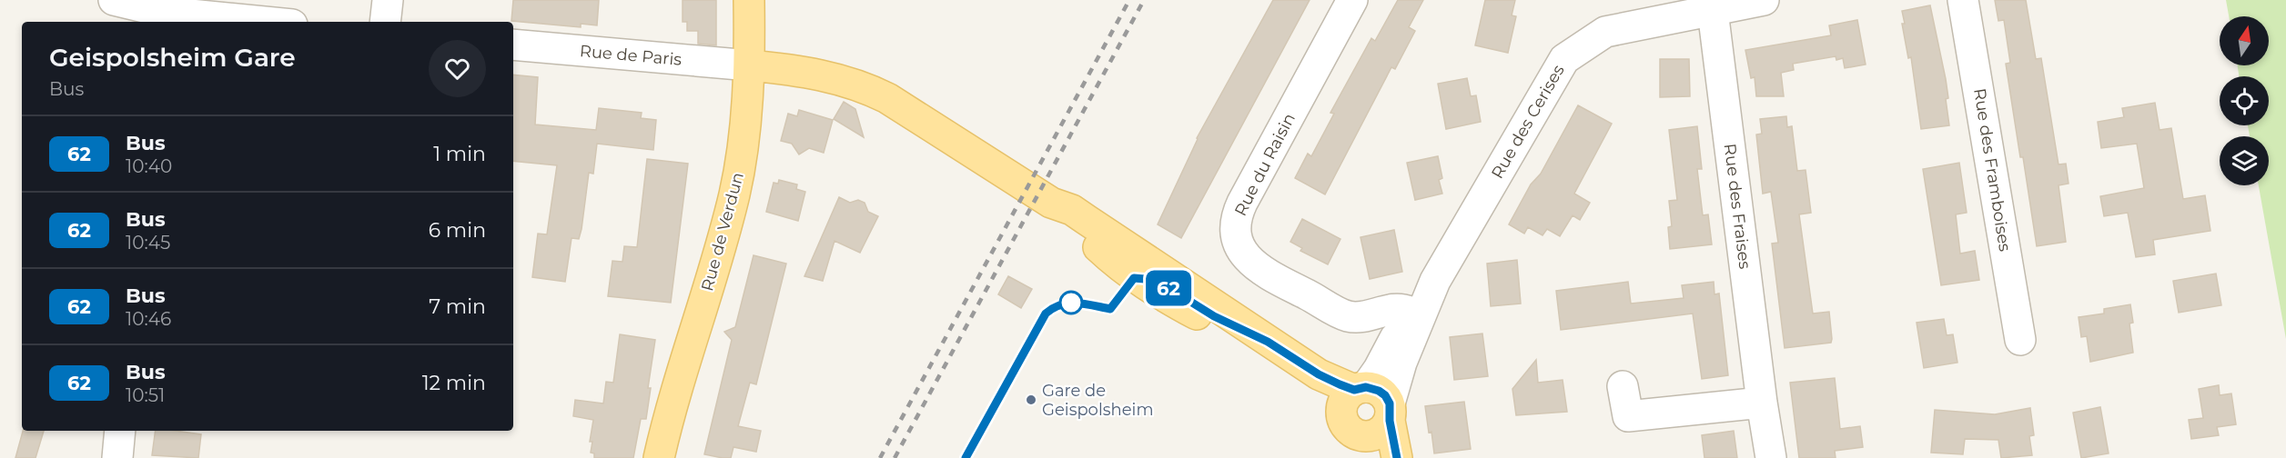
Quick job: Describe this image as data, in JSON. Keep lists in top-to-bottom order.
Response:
{
  "streets": {
    "main road": ["Rue de Verdun"],
    "street": [
      "Rue de Paris",
      "Rue des Cerises",
      "Rue du Raisin",
      "Rue des Framboises",
      "Rue des Fraises"
    ]
  },
  "crossings": [
    ["Rue de Paris", "Rue de Verdun"],
    ["Rue des Cerises", "Rue du Raisin"],
    ["Rue des Cerises", "Rue des Fraises"]
  ],
  "places": ["Gare de Geispolsheim"],
  "lines": ["bus line 62"],
  "north": "top",
  "page": {
    "on_map": "62",
    "heading": ["Geispolsheim Gare", "Bus"],
    "list": [
      {
        "mark": "62",
        "name": "Bus",
        "note": "10:40",
        "value": "1 min"
      },
      {
        "mark": "62",
        "name": "Bus",
        "note": "10:45",
        "value": "6 min"
      },
      {
        "mark": "62",
        "name": "Bus",
        "note": "10:46",
        "value": "7 min"
      },
      {
        "mark": "62",
        "name": "Bus",
        "note": "10:51",
        "value": "12 min"
      }
    ]
  }
}
